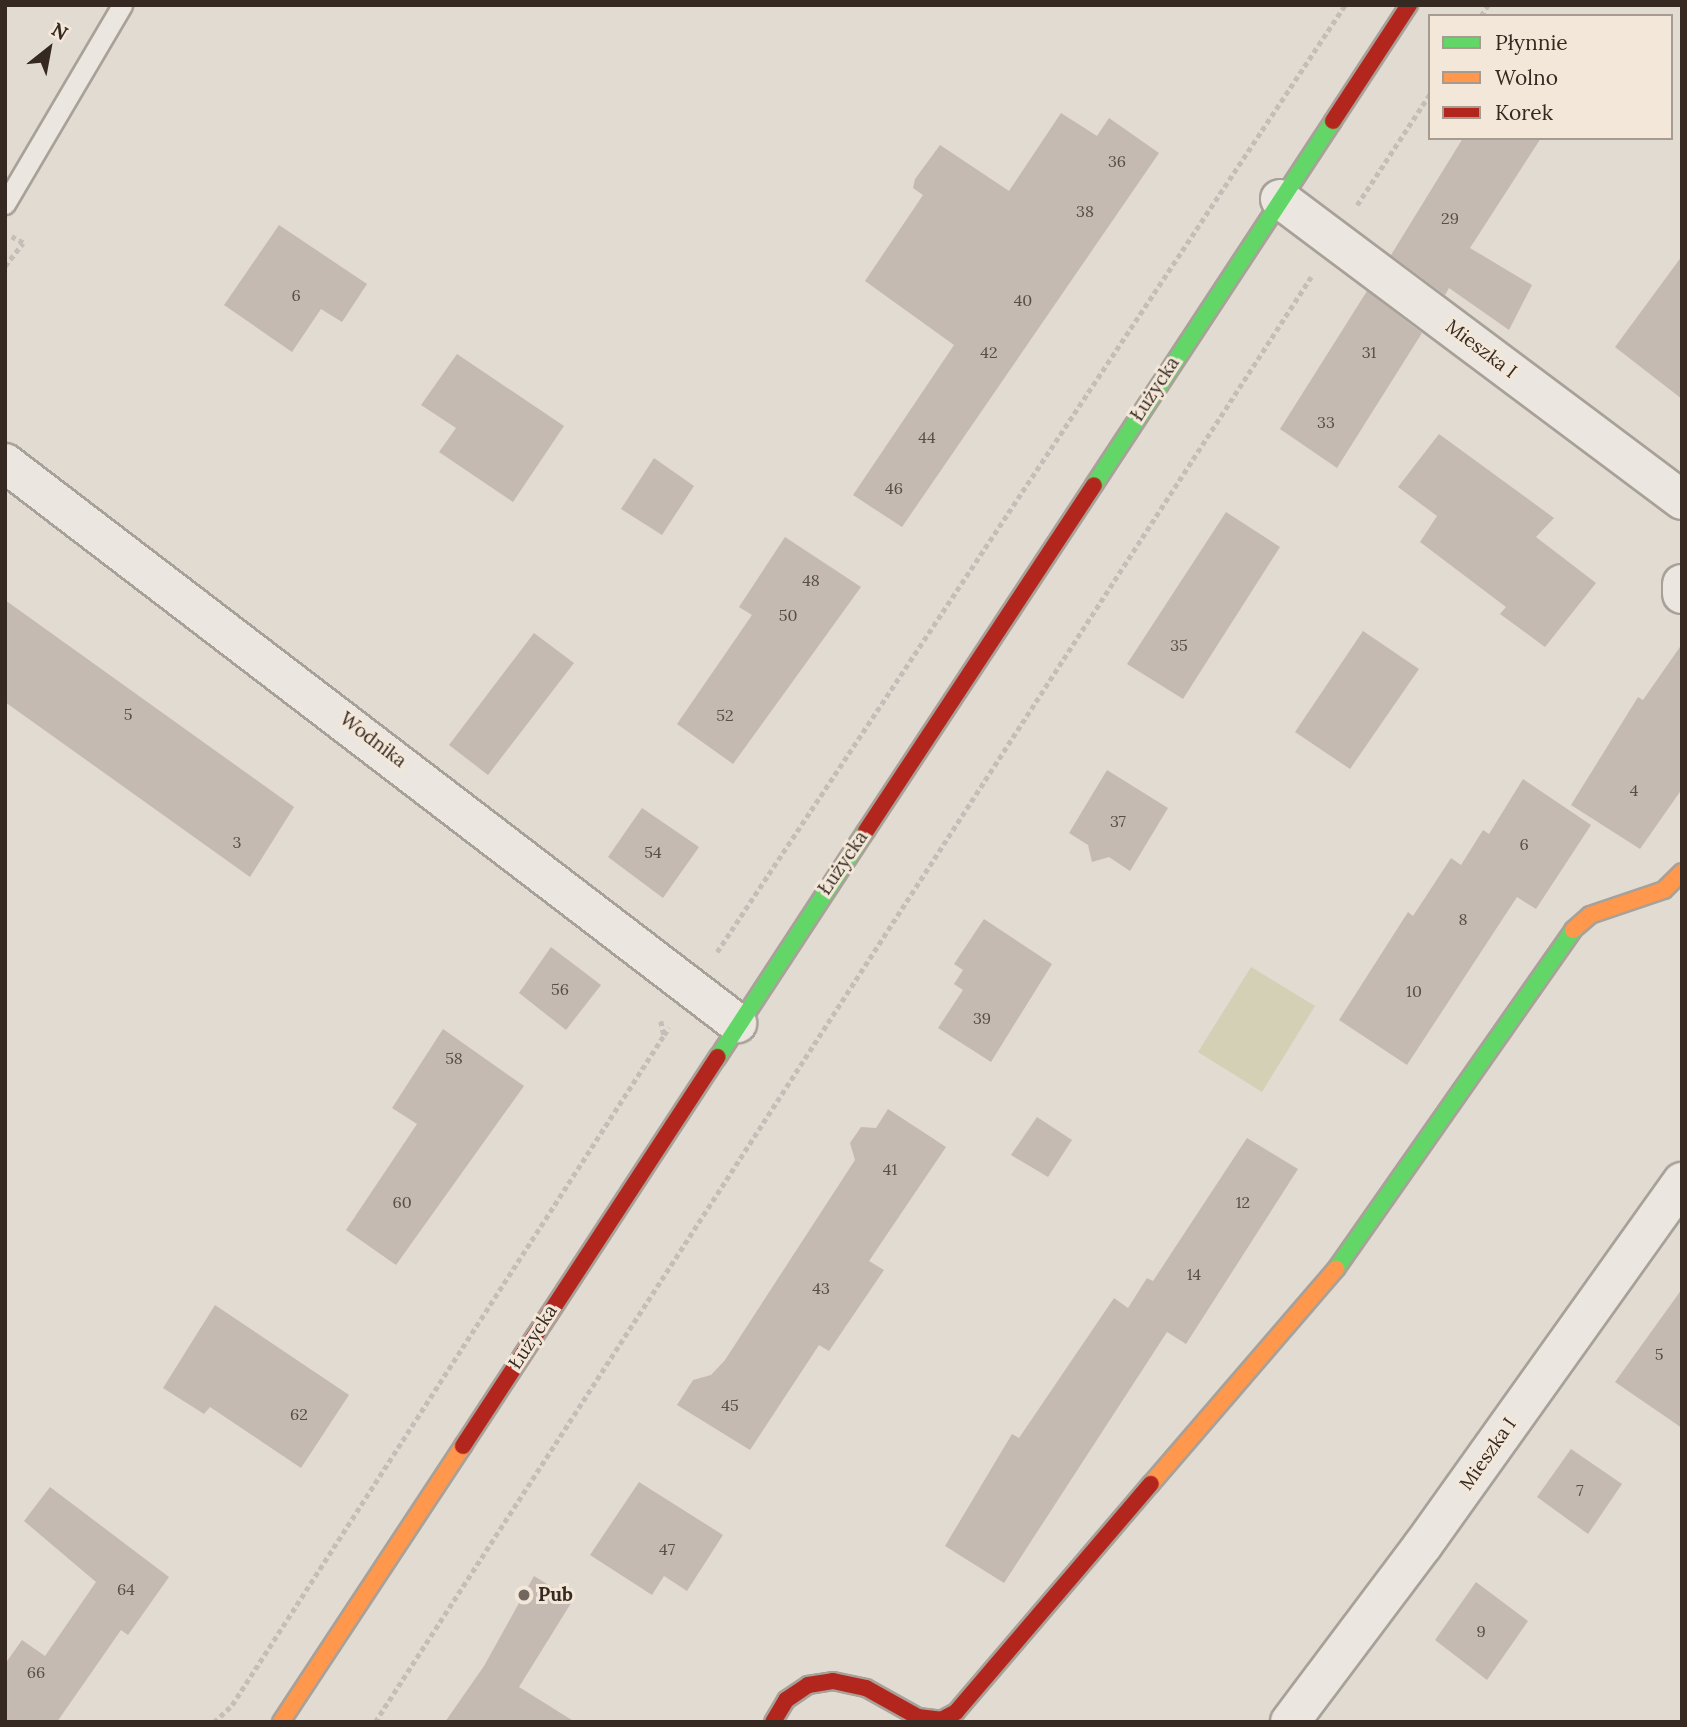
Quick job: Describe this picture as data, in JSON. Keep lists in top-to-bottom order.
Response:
{
  "streets": {
    "street": ["Mieszka I", "Łużycka", "Wodnika"]
  },
  "crossings": [
    ["Mieszka I", "Łużycka"],
    ["Łużycka", "Wodnika"]
  ],
  "places": ["Pub"],
  "house_numbers": [
    "36",
    "38",
    "29",
    "6",
    "40",
    "42",
    "31",
    "33",
    "44",
    "46",
    "48",
    "50",
    "35",
    "5",
    "52",
    "4",
    "37",
    "3",
    "6",
    "54",
    "8",
    "56",
    "10",
    "39",
    "58",
    "41",
    "60",
    "12",
    "14",
    "43",
    "5",
    "45",
    "62",
    "7",
    "47",
    "64",
    "9",
    "66"
  ],
  "legend": ["Płynnie", "Wolno", "Korek"],
  "north": "top right"
}
